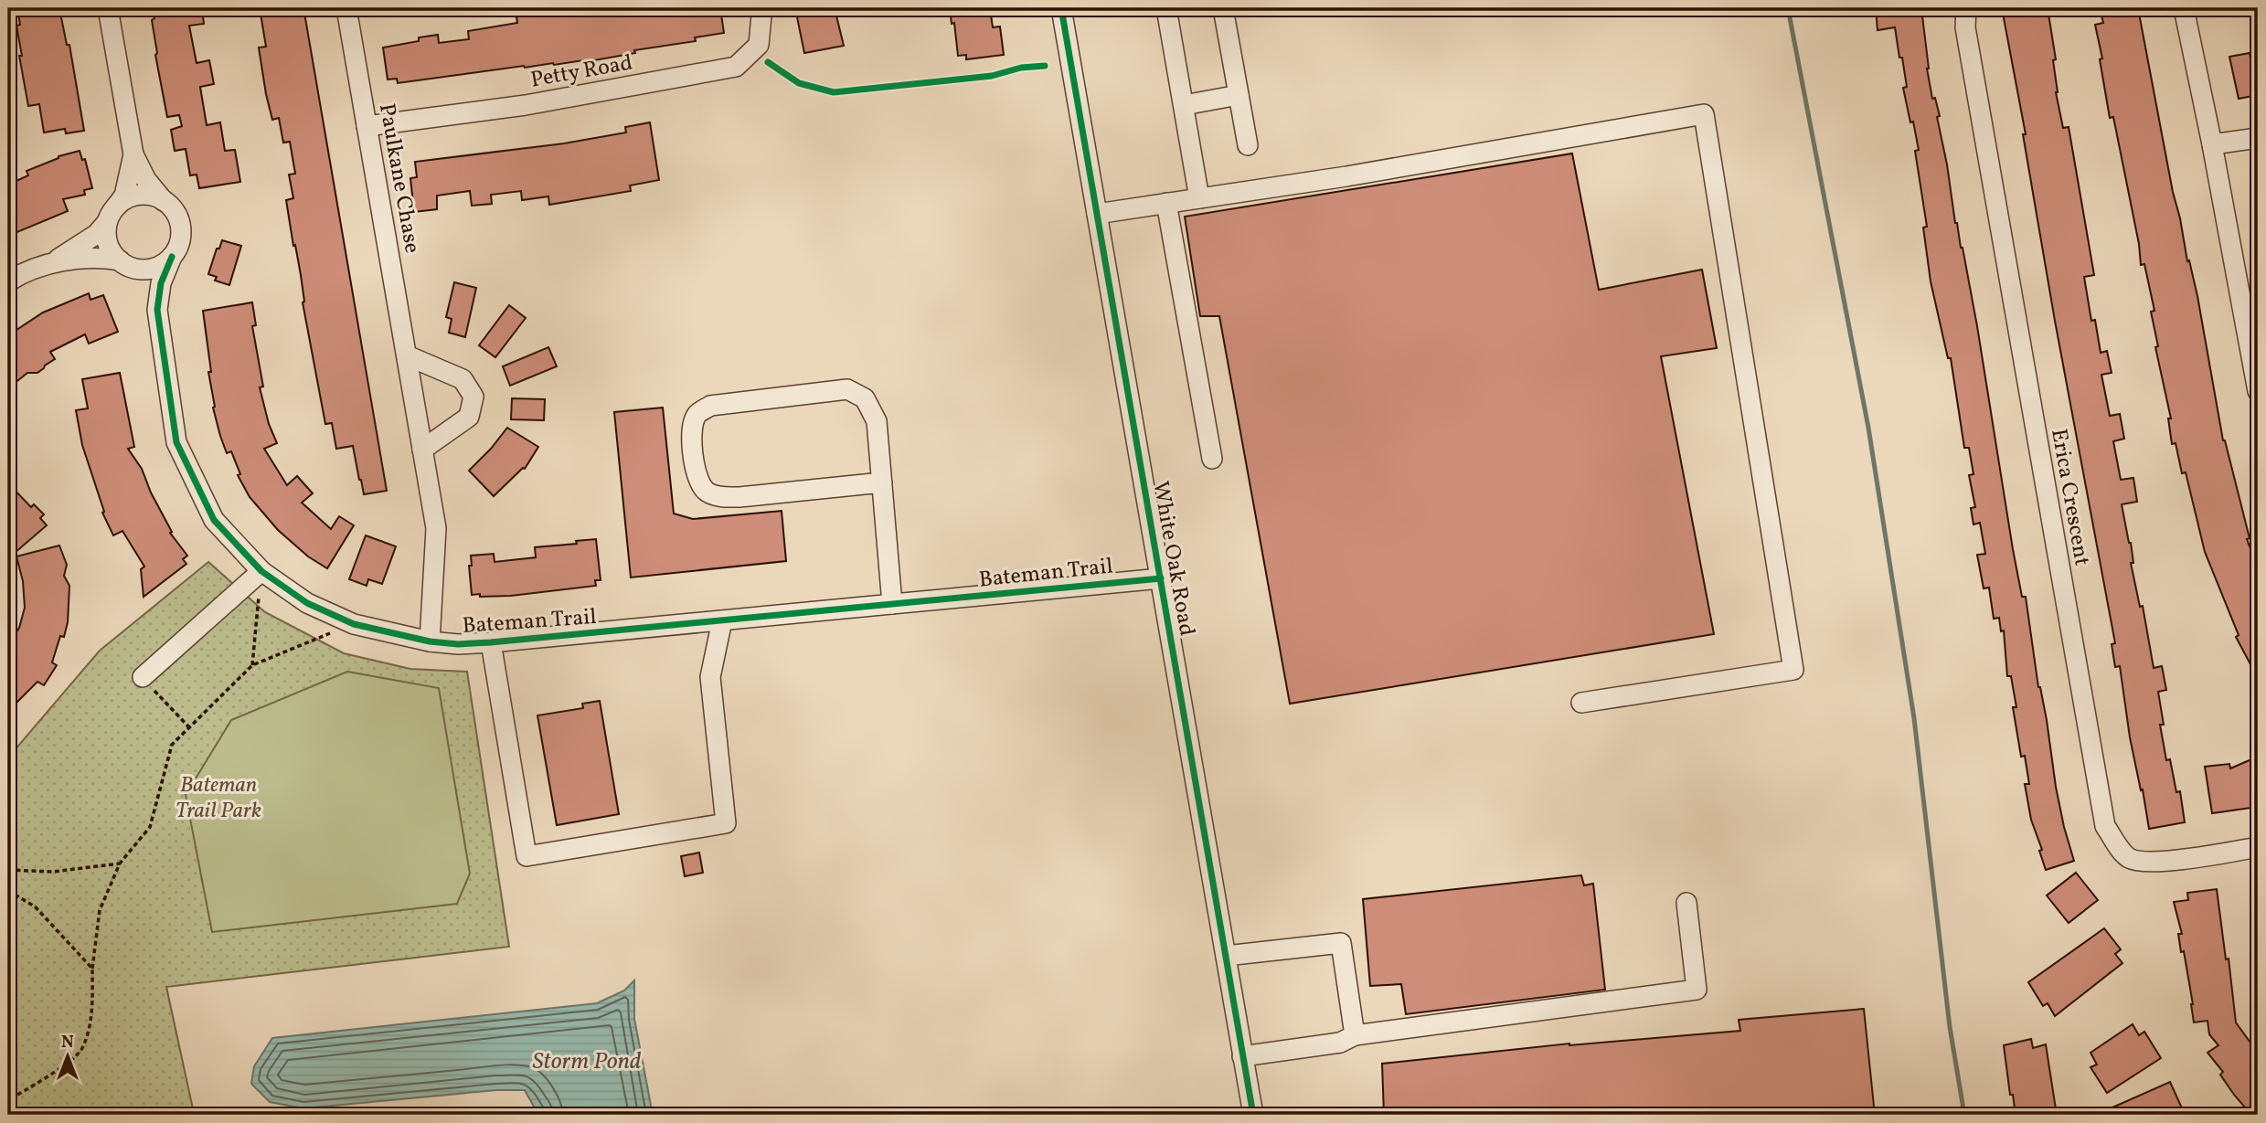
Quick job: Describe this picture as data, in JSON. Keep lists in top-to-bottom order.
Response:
{
  "streets": {
    "street": [
      "Petty Road",
      "Paulkane Chase",
      "Erica Crescent",
      "White Oak Road",
      "Bateman Trail"
    ]
  },
  "crossings": [
    ["Petty Road", "Paulkane Chase"],
    ["Paulkane Chase", "Bateman Trail"],
    ["White Oak Road", "Bateman Trail"]
  ],
  "water": ["Storm Pond"],
  "parks": ["Bateman Trail Park"],
  "north": "top"
}
